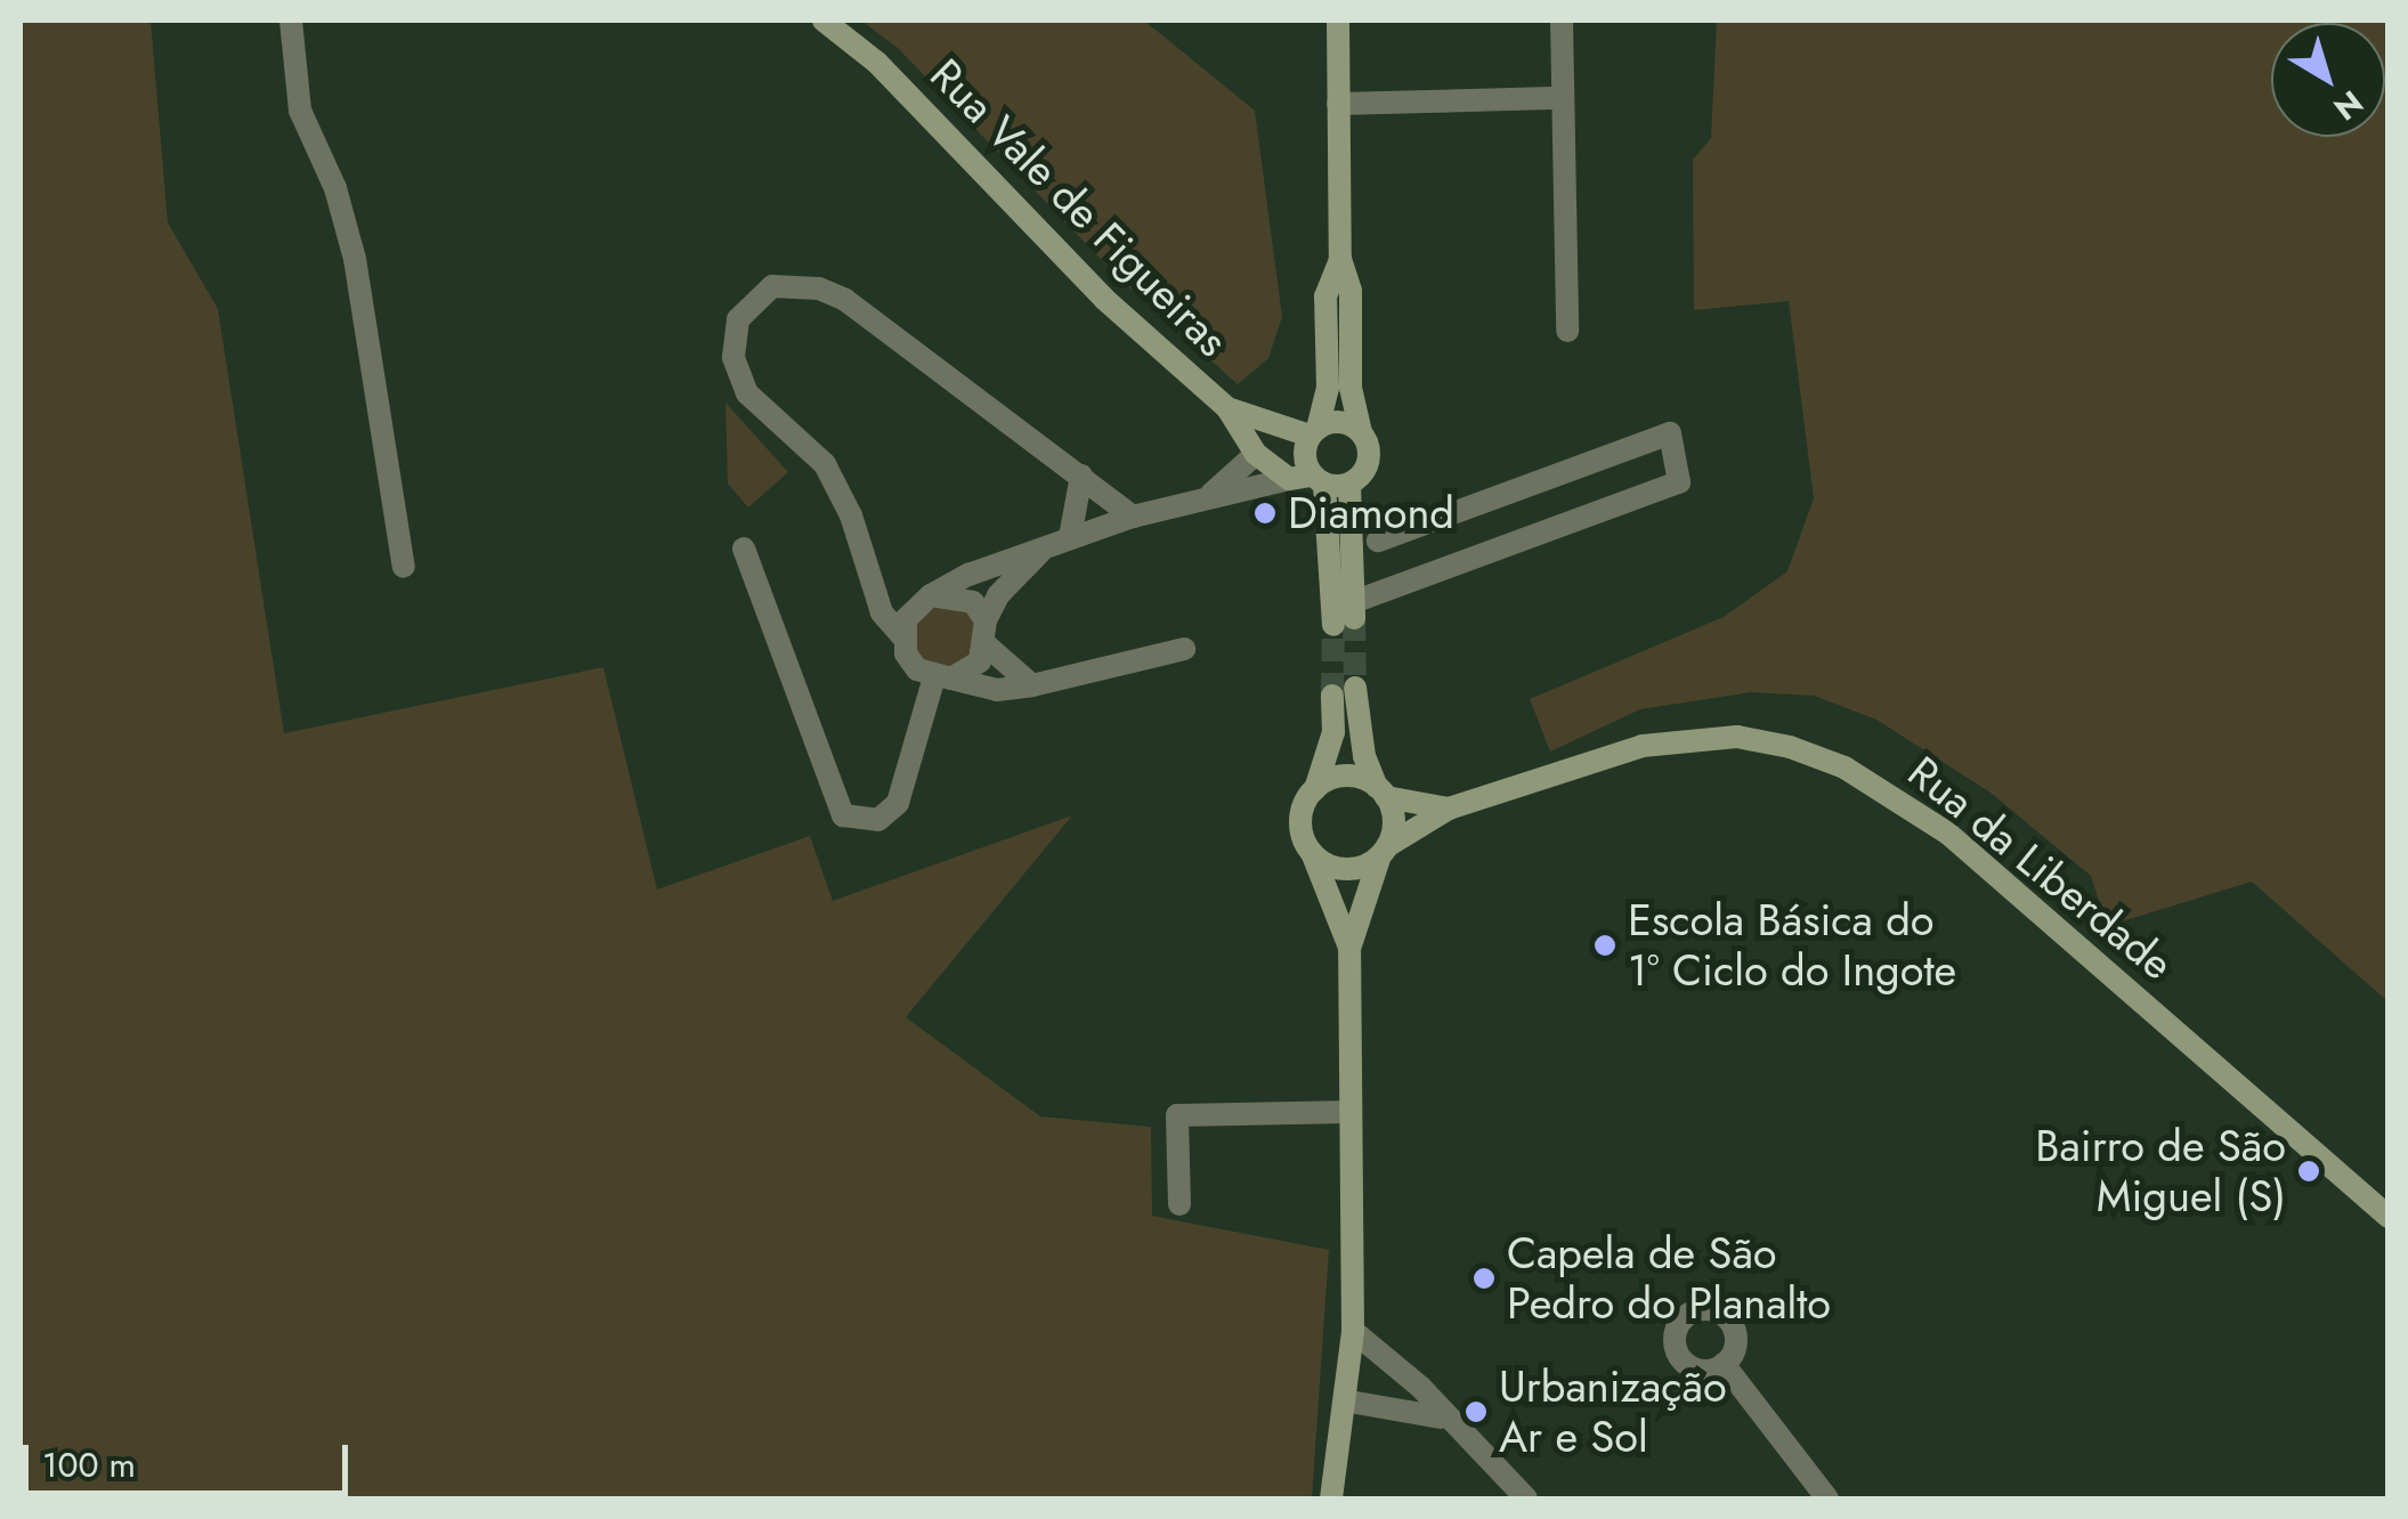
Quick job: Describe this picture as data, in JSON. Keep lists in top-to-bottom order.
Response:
{
  "streets": {
    "street": ["Rua Vale de Figueiras", "Rua da Liberdade"]
  },
  "places": [
    "Diamond",
    "Escola Básica do 1º Ciclo do Ingote",
    "Bairro de São Miguel (S)",
    "Capela de São Pedro do Planalto",
    "Urbanização Ar e Sol"
  ],
  "scale_bar": "100 m",
  "north": "bottom right"
}
